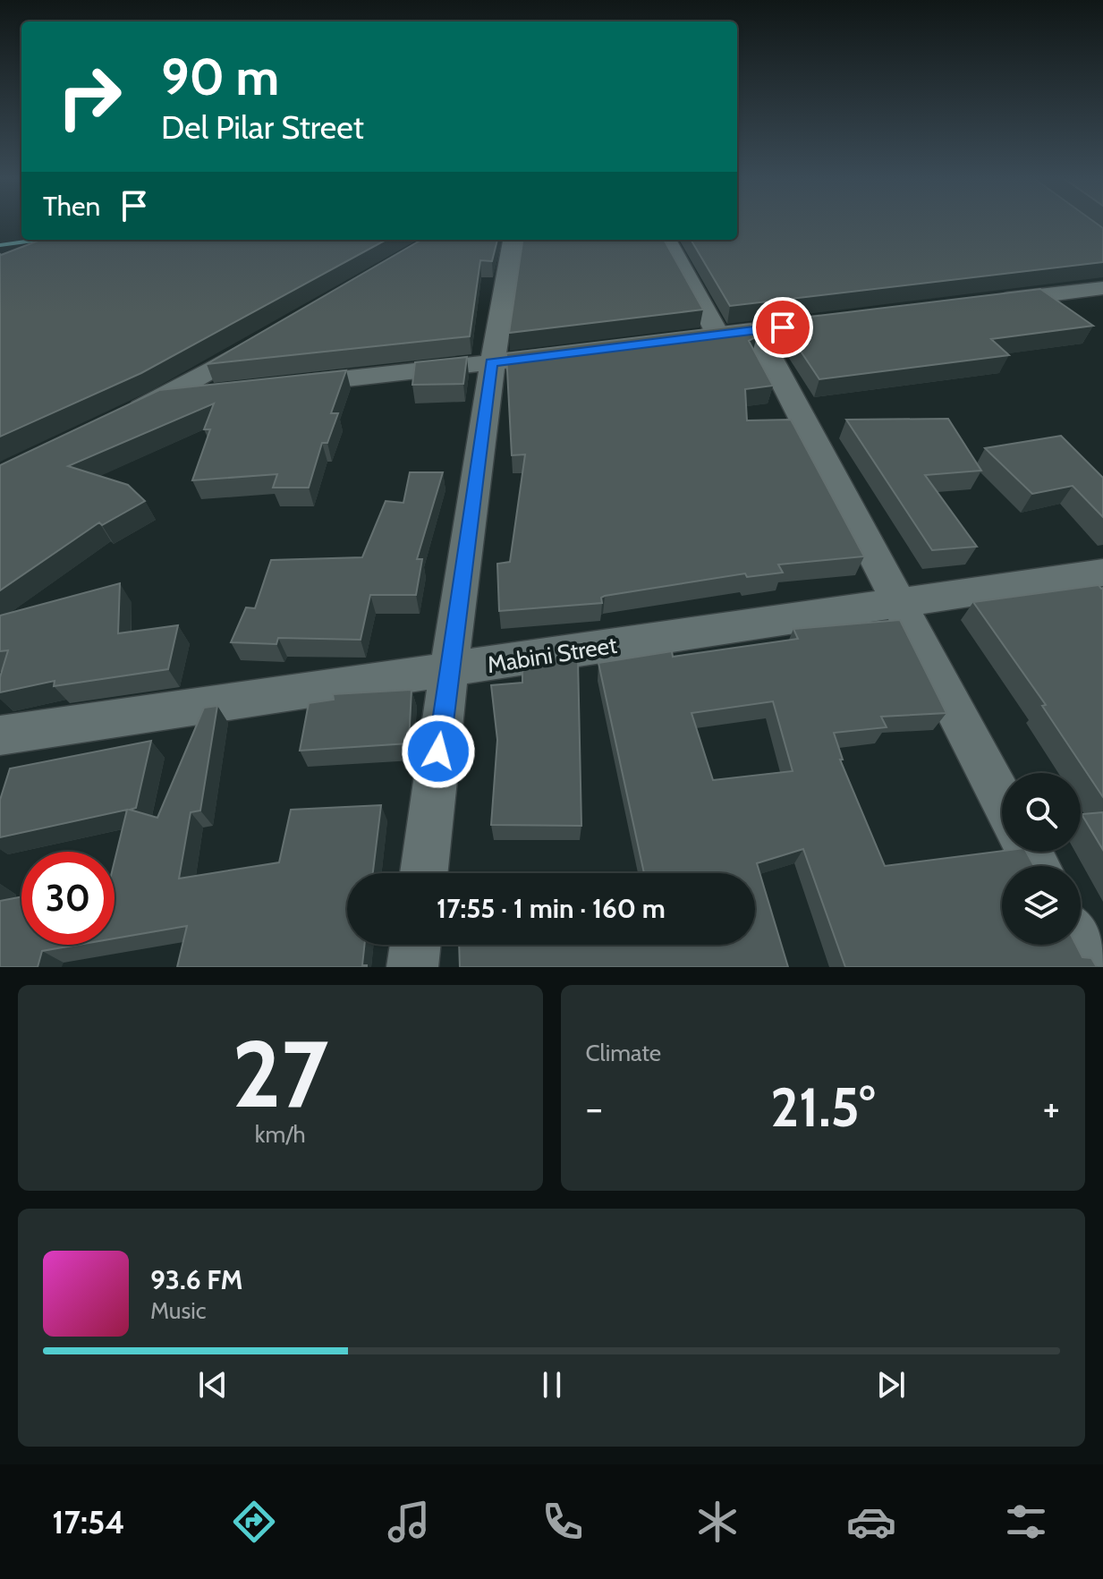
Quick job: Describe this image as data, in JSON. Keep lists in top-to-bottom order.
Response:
{
  "streets": {
    "street": ["Mabini Street"]
  },
  "page": {
    "turn": ["90 m", "Del Pilar Street"],
    "then": "Then",
    "limit": "30",
    "trip": "17:55 · 1 min · 160 m",
    "tile": [
      ["27", "km/h"],
      "Climate"
    ],
    "heat": ["−", "21.5°", "+"],
    "song": ["93.6 FM", "Music"],
    "tabs": "17:54"
  }
}
